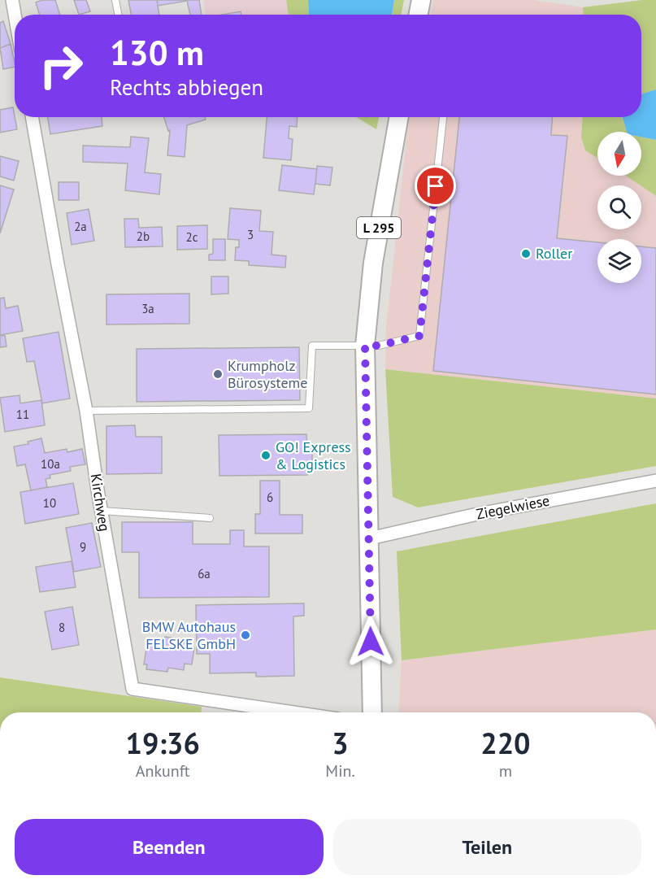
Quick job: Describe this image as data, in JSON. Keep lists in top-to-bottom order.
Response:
{
  "streets": {
    "main road": ["L 295"],
    "street": ["Kirchweg", "Ziegelwiese"]
  },
  "crossings": [
    ["L 295", "Ziegelwiese"]
  ],
  "places": [
    "Roller",
    "Krumpholz Bürosysteme",
    "GO! Express & Logistics",
    "BMW Autohaus FELSKE GmbH"
  ],
  "house_numbers": [
    "2a",
    "3",
    "2b",
    "2c",
    "3a",
    "11",
    "10a",
    "6",
    "10",
    "9",
    "6a",
    "8"
  ],
  "north": "bottom",
  "page": {
    "turn": ["130 m", "Rechts abbiegen"],
    "eta": [
      "19:36",
      "Ankunft",
      "3",
      "Min.",
      "220",
      "m"
    ],
    "buttons": ["Beenden", "Teilen"]
  }
}
